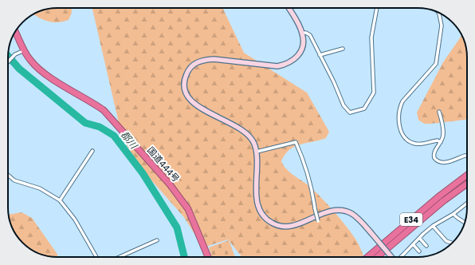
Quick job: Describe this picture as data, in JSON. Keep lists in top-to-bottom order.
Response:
{
  "streets": {
    "highway": ["国道444号", "E34"]
  },
  "water": ["郡川"]
}
